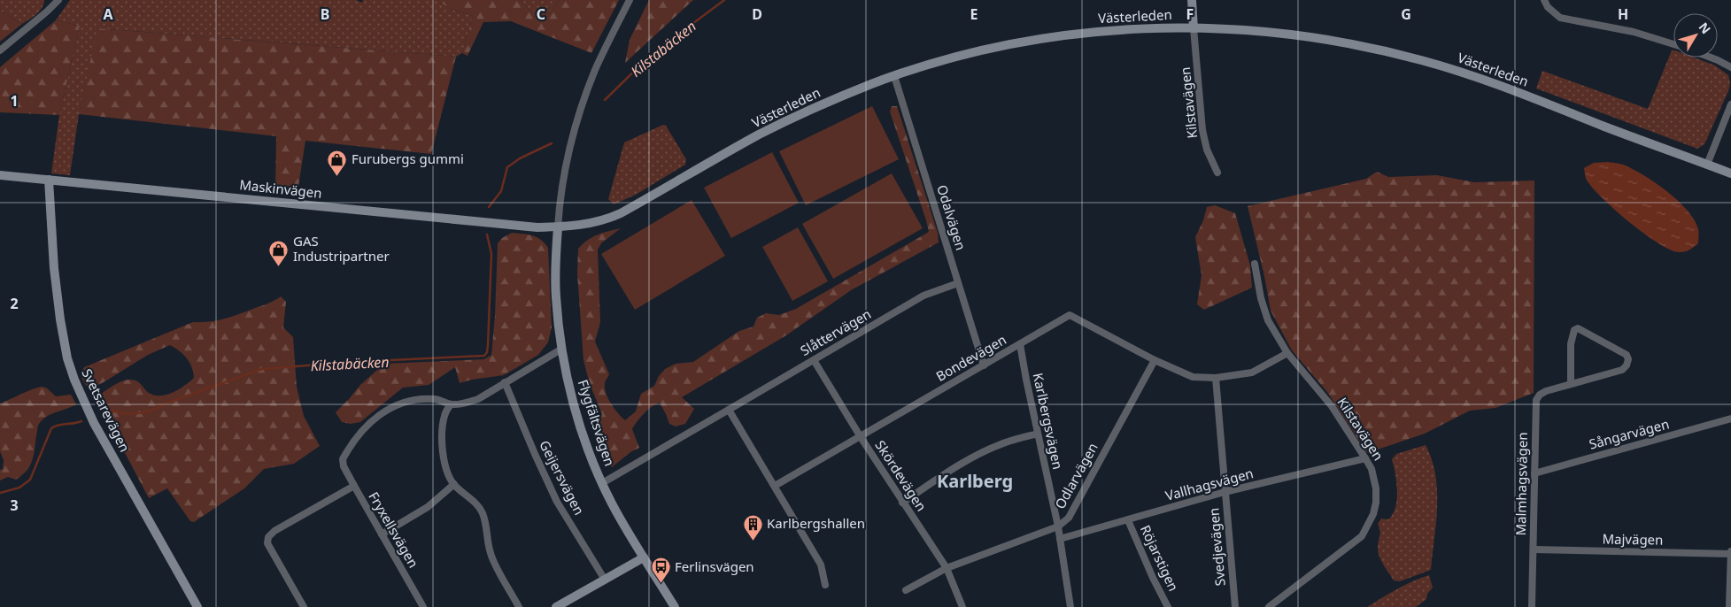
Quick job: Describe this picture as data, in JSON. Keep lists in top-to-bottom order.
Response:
{
  "streets": {
    "street": [
      "Västerleden",
      "Kilstavägen",
      "Maskinvägen",
      "Odalvägen",
      "Slåttervägen",
      "Bondevägen",
      "Svetsarevägen",
      "Karlbergsvägen",
      "Flygfältsvägen",
      "Sångarvägen",
      "Skördevägen",
      "Odlarvägen",
      "Geijersvägen",
      "Malmhagsvägen",
      "Vallhagsvägen",
      "Fryxellsvägen",
      "Majvägen",
      "Svedjevägen",
      "Röjarstigen"
    ]
  },
  "crossings": [
    ["Västerleden", "Kilstavägen"],
    ["Västerleden", "Maskinvägen"],
    ["Västerleden", "Odalvägen"],
    ["Västerleden", "Flygfältsvägen"],
    ["Kilstavägen", "Bondevägen"],
    ["Kilstavägen", "Vallhagsvägen"],
    ["Maskinvägen", "Svetsarevägen"],
    ["Maskinvägen", "Flygfältsvägen"],
    ["Odalvägen", "Slåttervägen"],
    ["Odalvägen", "Bondevägen"],
    ["Slåttervägen", "Flygfältsvägen"],
    ["Slåttervägen", "Skördevägen"],
    ["Bondevägen", "Karlbergsvägen"],
    ["Bondevägen", "Skördevägen"],
    ["Bondevägen", "Odlarvägen"],
    ["Bondevägen", "Svedjevägen"],
    ["Karlbergsvägen", "Odlarvägen"],
    ["Karlbergsvägen", "Vallhagsvägen"],
    ["Sångarvägen", "Malmhagsvägen"],
    ["Skördevägen", "Odlarvägen"],
    ["Malmhagsvägen", "Majvägen"],
    ["Vallhagsvägen", "Svedjevägen"],
    ["Vallhagsvägen", "Röjarstigen"]
  ],
  "districts": ["Karlberg"],
  "water": ["Kilstabäcken"],
  "places": {
    "shop": ["Furubergs gummi", "GAS Industripartner"],
    "building": ["Karlbergshallen"],
    "bus stop": ["Ferlinsvägen"]
  },
  "north": "top right",
  "grid": {
    "columns": [
      "A",
      "B",
      "C",
      "D",
      "E",
      "F",
      "G",
      "H"
    ],
    "rows": ["1", "2", "3"]
  }
}
